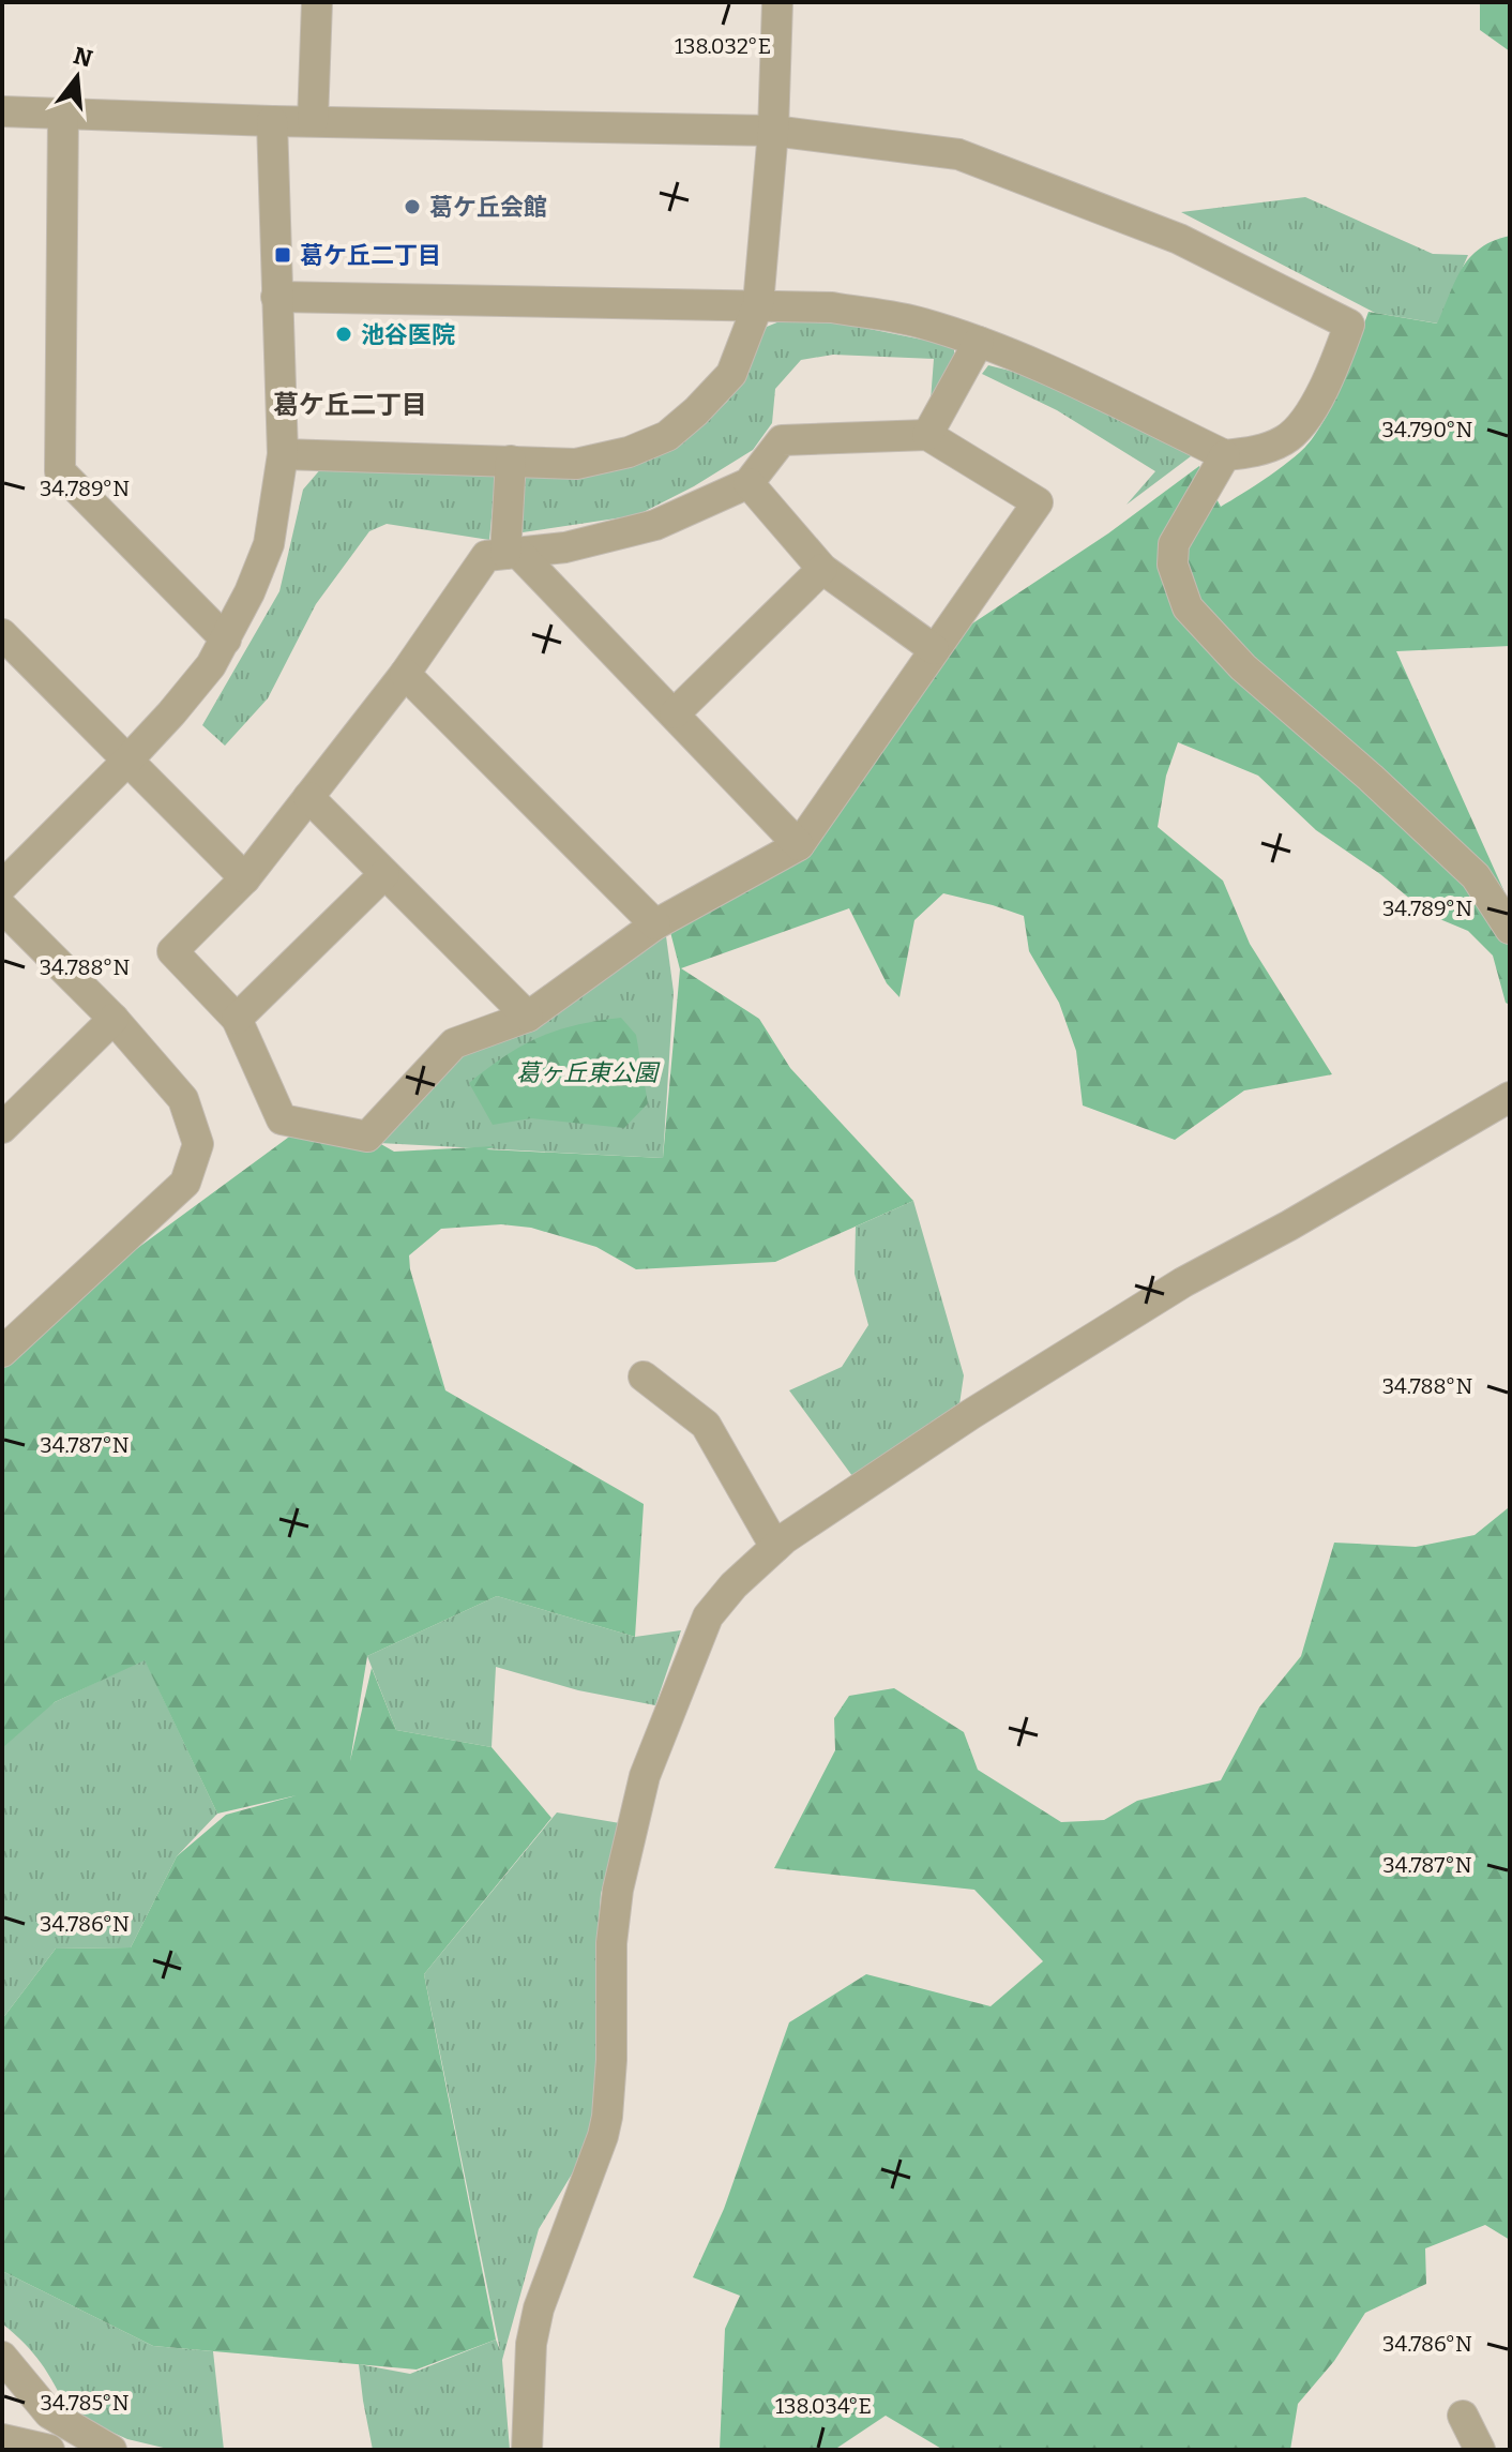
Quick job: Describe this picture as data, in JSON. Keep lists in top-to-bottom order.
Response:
{
  "districts": ["葛ケ丘二丁目"],
  "parks": ["葛ヶ丘東公園"],
  "places": {
    "other": ["葛ケ丘会館", "池谷医院"],
    "transit": ["葛ケ丘二丁目"]
  },
  "north": "top",
  "coordinates": [
    "138.032°E",
    "34.790°N",
    "34.789°N",
    "34.788°N",
    "34.787°N",
    "34.786°N",
    "34.785°N",
    "138.034°E"
  ]
}
